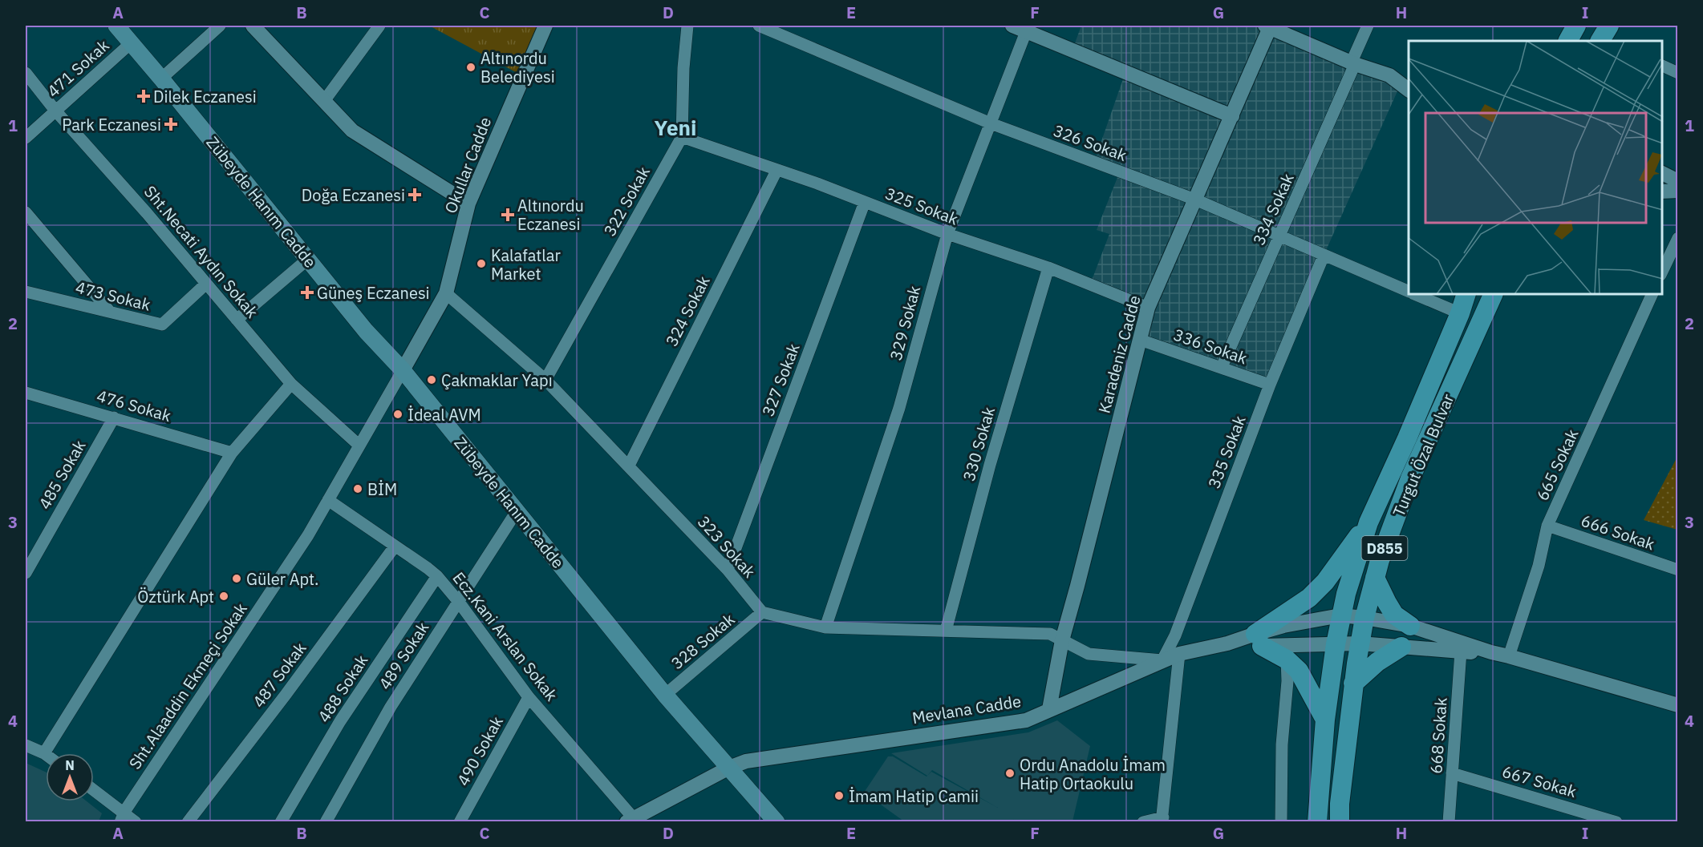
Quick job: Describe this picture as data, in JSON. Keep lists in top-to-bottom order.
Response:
{
  "streets": {
    "highway": ["Turgut Özal Bulvar", "D855"],
    "main road": ["Zübeyde Hanım Cadde"],
    "street": [
      "471 Sokak",
      "326 Sokak",
      "Okullar Cadde",
      "322 Sokak",
      "325 Sokak",
      "334 Sokak",
      "Sht.Necati Aydın Sokak",
      "473 Sokak",
      "324 Sokak",
      "329 Sokak",
      "336 Sokak",
      "Karadeniz Cadde",
      "327 Sokak",
      "476 Sokak",
      "330 Sokak",
      "335 Sokak",
      "665 Sokak",
      "485 Sokak",
      "666 Sokak",
      "323 Sokak",
      "Ecz.Kani Arslan Sokak",
      "328 Sokak",
      "489 Sokak",
      "487 Sokak",
      "Sht.Alaaddin Ekmeçi Sokak",
      "488 Sokak",
      "Mevlana Cadde",
      "668 Sokak",
      "490 Sokak",
      "667 Sokak"
    ]
  },
  "crossings": [
    ["471 Sokak", "Zübeyde Hanım Cadde"],
    ["471 Sokak", "Sht.Necati Aydın Sokak"],
    ["326 Sokak", "334 Sokak"],
    ["326 Sokak", "329 Sokak"],
    ["326 Sokak", "Karadeniz Cadde"],
    ["326 Sokak", "335 Sokak"],
    ["326 Sokak", "Turgut Özal Bulvar"],
    ["Okullar Cadde", "Zübeyde Hanım Cadde"],
    ["Okullar Cadde", "323 Sokak"],
    ["Okullar Cadde", "Sht.Alaaddin Ekmeçi Sokak"],
    ["322 Sokak", "325 Sokak"],
    ["322 Sokak", "323 Sokak"],
    ["Zübeyde Hanım Cadde", "328 Sokak"],
    ["Zübeyde Hanım Cadde", "489 Sokak"],
    ["Zübeyde Hanım Cadde", "Sht.Alaaddin Ekmeçi Sokak"],
    ["Zübeyde Hanım Cadde", "Mevlana Cadde"],
    ["325 Sokak", "324 Sokak"],
    ["325 Sokak", "329 Sokak"],
    ["325 Sokak", "Karadeniz Cadde"],
    ["325 Sokak", "327 Sokak"],
    ["325 Sokak", "330 Sokak"],
    ["334 Sokak", "336 Sokak"],
    ["Sht.Necati Aydın Sokak", "473 Sokak"],
    ["Sht.Necati Aydın Sokak", "Sht.Alaaddin Ekmeçi Sokak"],
    ["324 Sokak", "323 Sokak"],
    ["336 Sokak", "Karadeniz Cadde"],
    ["336 Sokak", "335 Sokak"],
    ["Karadeniz Cadde", "Mevlana Cadde"],
    ["327 Sokak", "323 Sokak"],
    ["476 Sokak", "485 Sokak"],
    ["335 Sokak", "Mevlana Cadde"],
    ["Turgut Özal Bulvar", "Mevlana Cadde"],
    ["665 Sokak", "666 Sokak"],
    ["323 Sokak", "328 Sokak"],
    ["Ecz.Kani Arslan Sokak", "489 Sokak"],
    ["Ecz.Kani Arslan Sokak", "487 Sokak"],
    ["Ecz.Kani Arslan Sokak", "Sht.Alaaddin Ekmeçi Sokak"],
    ["Ecz.Kani Arslan Sokak", "488 Sokak"],
    ["Ecz.Kani Arslan Sokak", "Mevlana Cadde"],
    ["Ecz.Kani Arslan Sokak", "490 Sokak"],
    ["Mevlana Cadde", "668 Sokak"],
    ["668 Sokak", "667 Sokak"]
  ],
  "districts": ["Yeni"],
  "places": {
    "other": [
      "Altınordu Belediyesi",
      "Kalafatlar Market",
      "Çakmaklar Yapı",
      "İdeal AVM",
      "BİM",
      "Güler Apt.",
      "Öztürk Apt",
      "Ordu Anadolu İmam Hatip Ortaokulu",
      "İmam Hatip Camii"
    ],
    "health": [
      "Dilek Eczanesi",
      "Park Eczanesi",
      "Doğa Eczanesi",
      "Altınordu Eczanesi",
      "Güneş Eczanesi"
    ]
  },
  "north": "top",
  "grid": {
    "columns": [
      "A",
      "B",
      "C",
      "D",
      "E",
      "F",
      "G",
      "H",
      "I"
    ],
    "rows": [
      "1",
      "2",
      "3",
      "4"
    ]
  }
}
